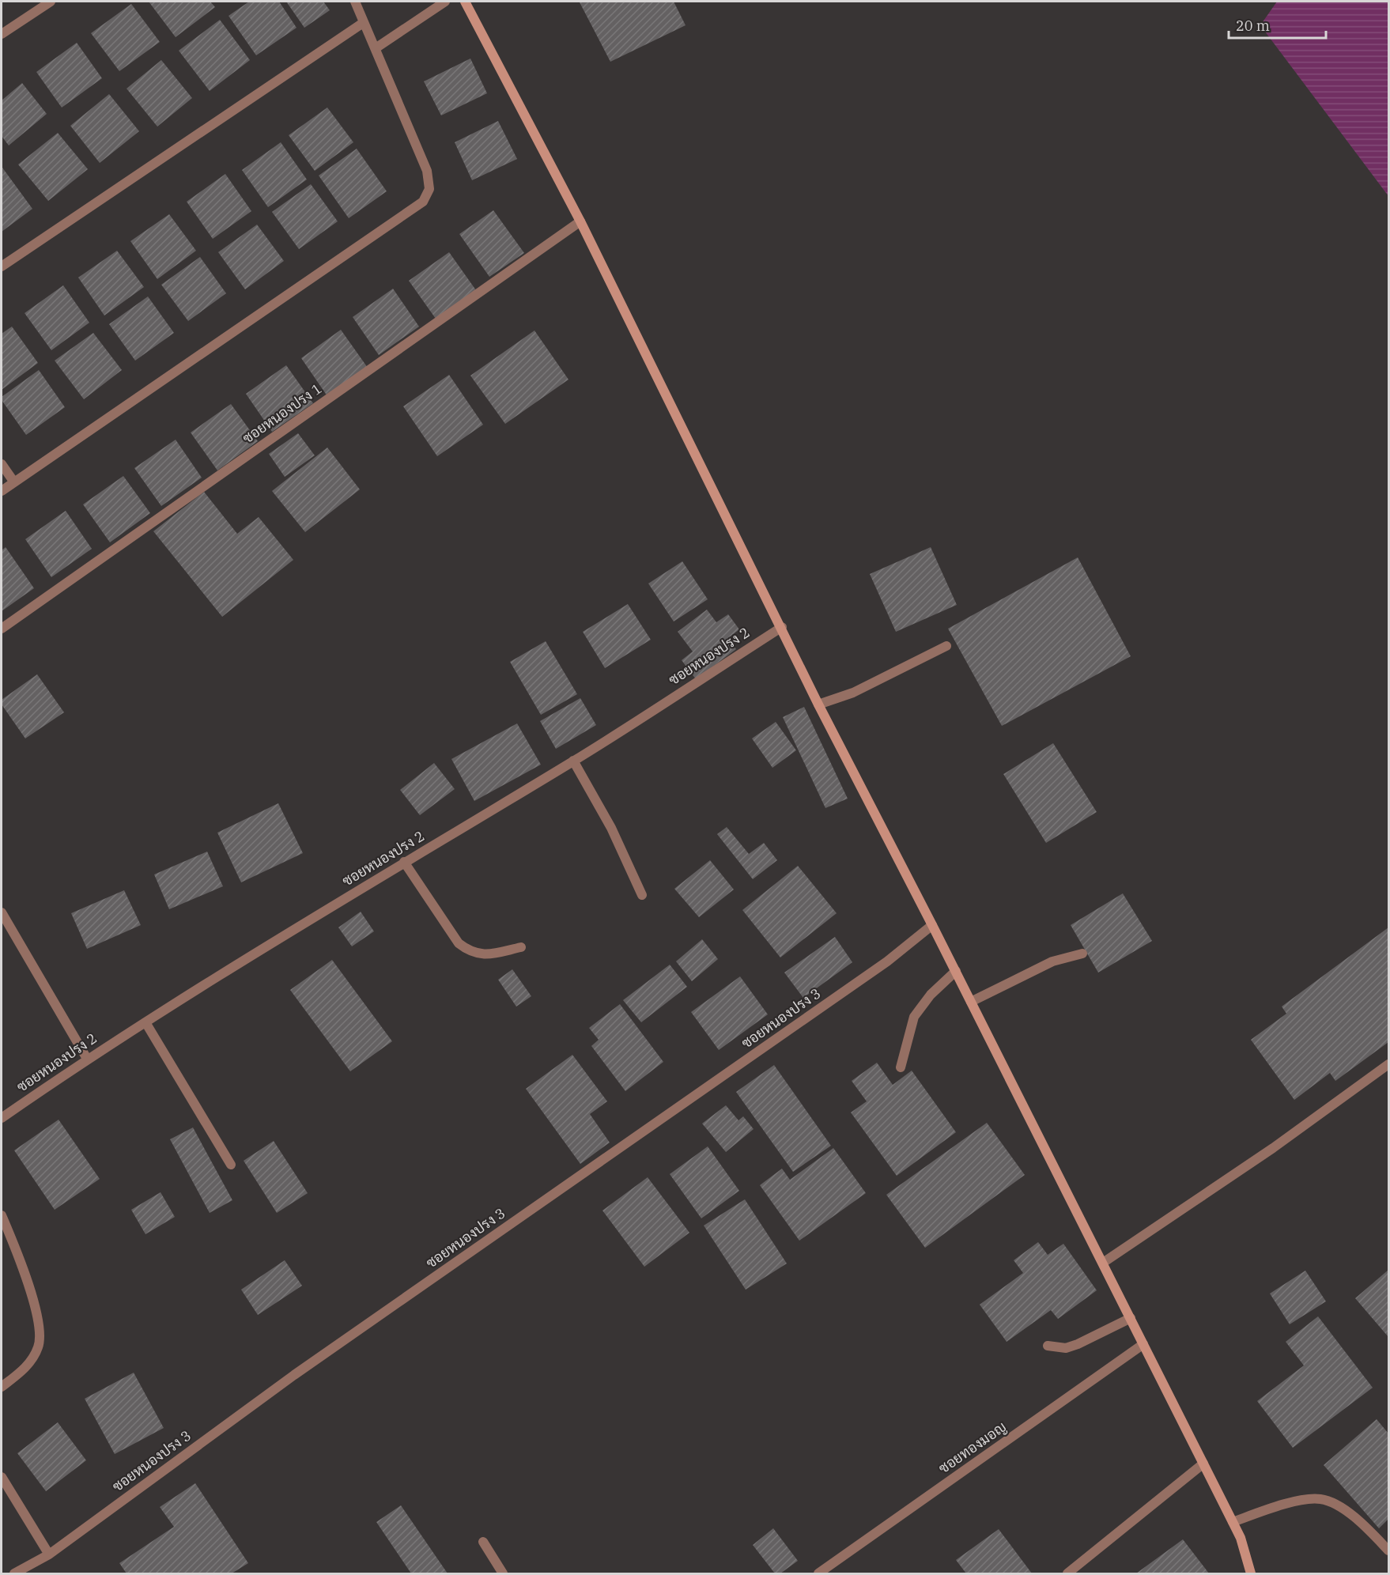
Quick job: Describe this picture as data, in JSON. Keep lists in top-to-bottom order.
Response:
{
  "streets": {
    "street": [
      "ซอยหนองปรง 1",
      "ซอยหนองปรง 2",
      "ซอยหนองปรง 3",
      "ซอยทองมอญ"
    ]
  },
  "scale_bar": "20 m"
}
